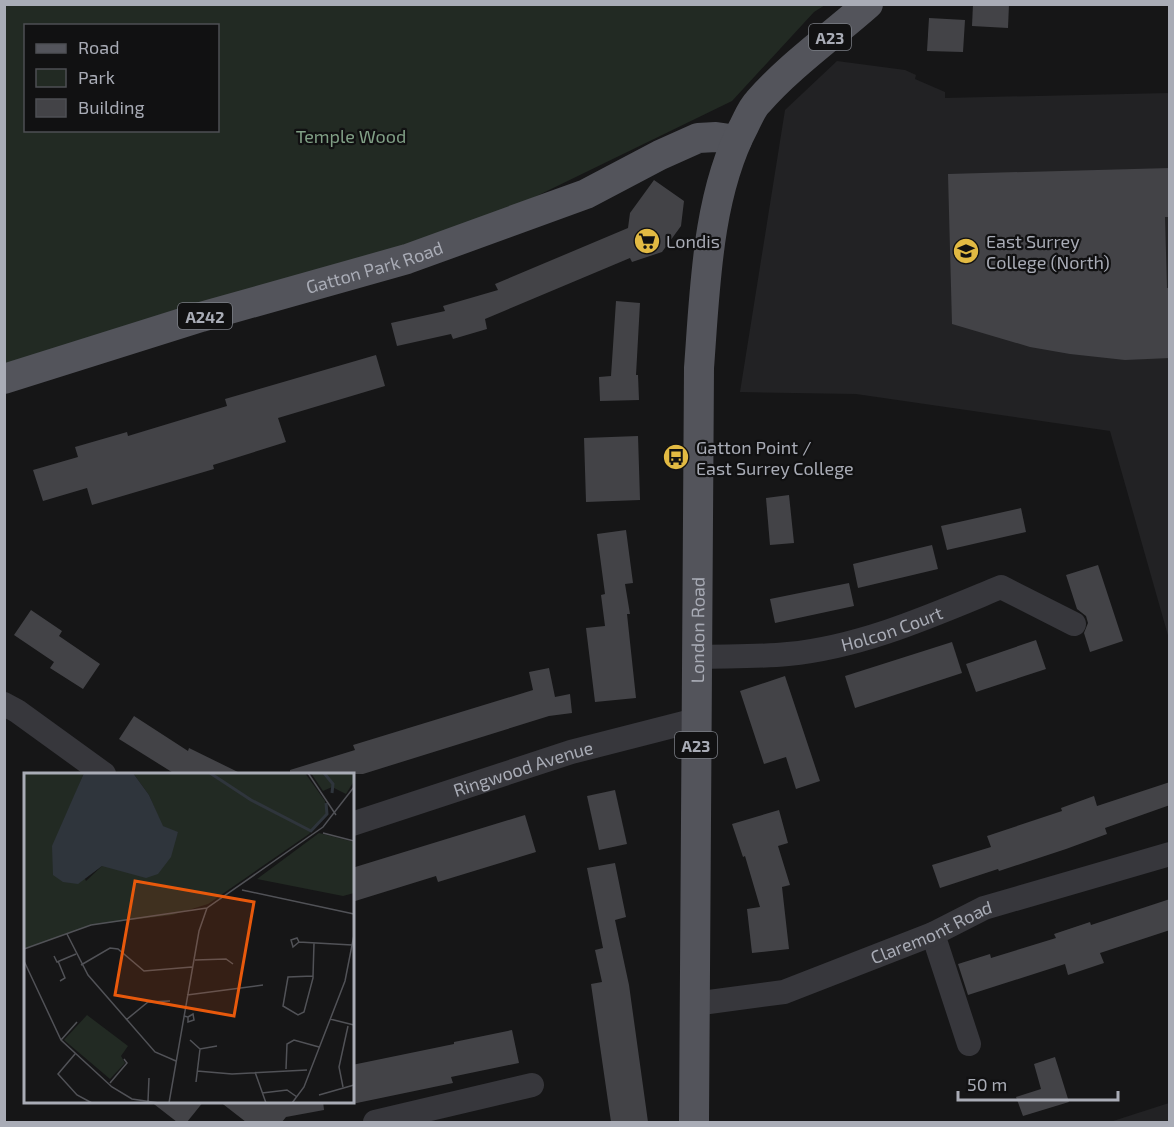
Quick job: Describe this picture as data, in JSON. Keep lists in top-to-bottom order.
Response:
{
  "streets": {
    "main road": [
      "A23",
      "Gatton Park Road",
      "A242",
      "London Road"
    ],
    "street": ["Holcon Court", "Ringwood Avenue", "Claremont Road"]
  },
  "crossings": [
    ["A23", "Gatton Park Road"],
    ["A23", "London Road"],
    ["Gatton Park Road", "London Road"],
    ["Holcon Court", "London Road"],
    ["London Road", "Ringwood Avenue"],
    ["London Road", "Claremont Road"]
  ],
  "parks": ["Temple Wood"],
  "places": {
    "supermarket": ["Londis"],
    "school or university": ["East Surrey College (North)"],
    "bus stop": ["Gatton Point / East Surrey College"]
  },
  "legend": ["Road", "Park", "Building"],
  "scale_bar": "50 m"
}
